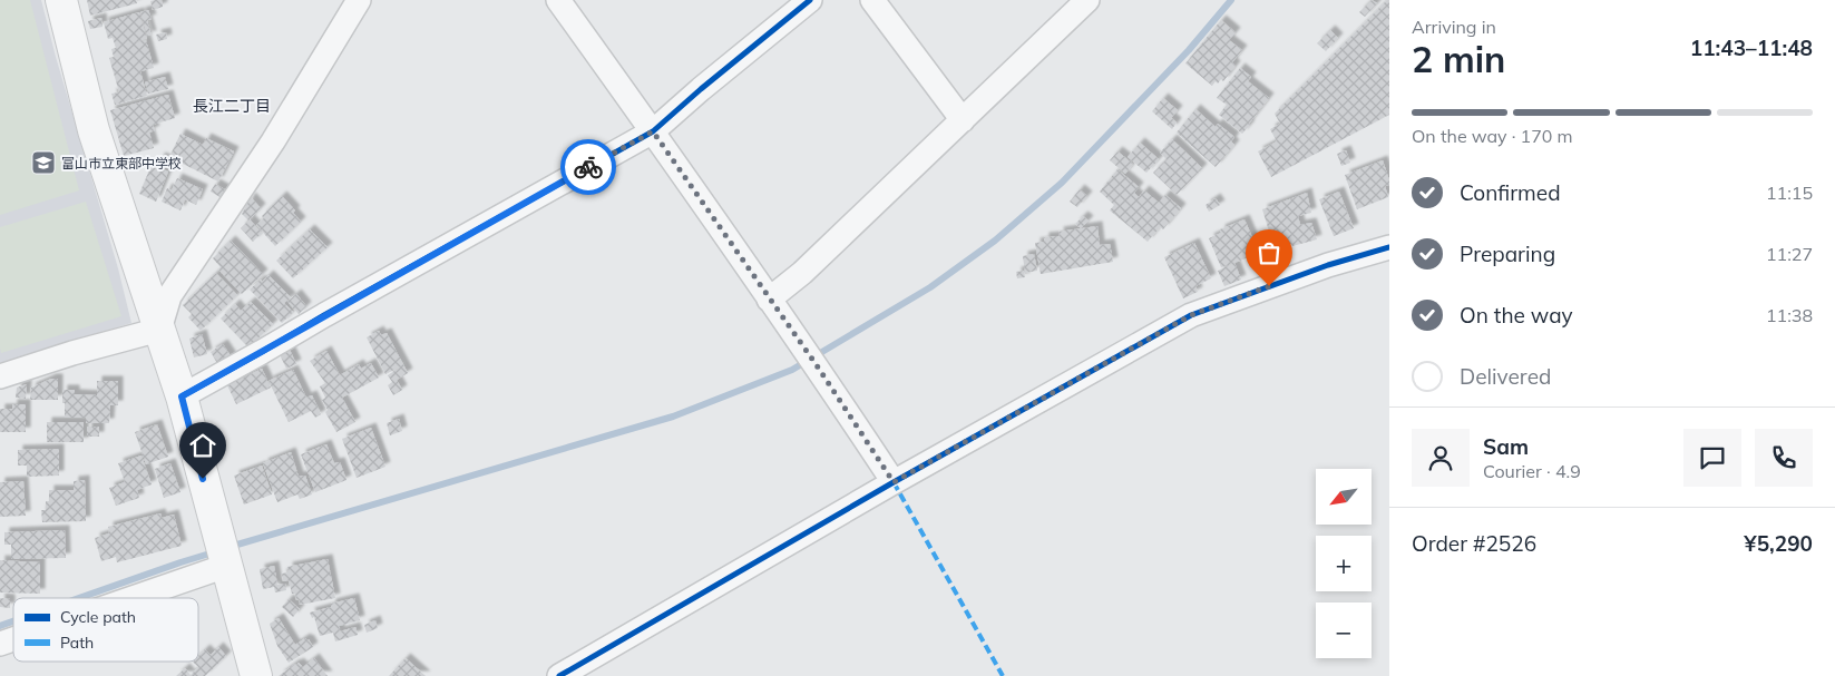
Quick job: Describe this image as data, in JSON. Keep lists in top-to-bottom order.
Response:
{
  "districts": ["長江二丁目"],
  "places": {
    "school or university": ["富山市立東部中学校"]
  },
  "legend": ["Cycle path", "Path"],
  "north": "bottom left",
  "page": {
    "heading": ["2 min", "Arriving in", "11:43–11:48"],
    "panel": [
      "Sam",
      "Courier · 4.9",
      "Order #2526",
      "¥5,290"
    ],
    "bar": "On the way · 170 m",
    "list": [
      ["Confirmed", "11:15"],
      ["Preparing", "11:27"],
      ["On the way", "11:38"],
      "Delivered"
    ],
    "map_buttons": ["+", "−"]
  }
}
